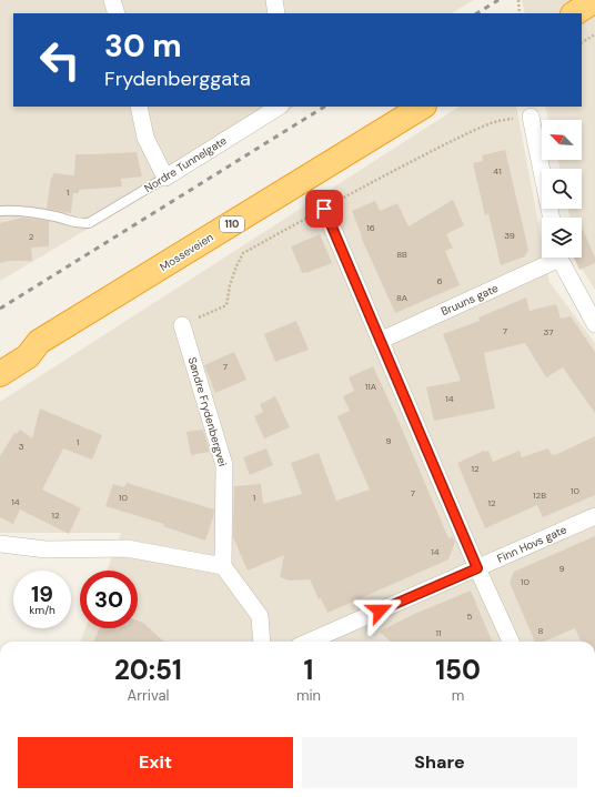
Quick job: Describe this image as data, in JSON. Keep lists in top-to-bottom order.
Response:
{
  "streets": {
    "highway": ["110", "Mosseveien"],
    "street": [
      "Nordre Tunnelgate",
      "Bruuns gate",
      "Søndre Frydenbergvei",
      "Finn Hovs gate"
    ]
  },
  "house_numbers": [
    "41",
    "1",
    "16",
    "39",
    "2",
    "8B",
    "6",
    "8A",
    "7",
    "37",
    "7",
    "11A",
    "14",
    "9",
    "1",
    "3",
    "12",
    "10",
    "7",
    "12B",
    "10",
    "1",
    "14",
    "12",
    "12",
    "14",
    "9",
    "10",
    "5",
    "8",
    "11"
  ],
  "north": "top left",
  "page": {
    "turn": ["30 m", "Frydenberggata"],
    "speed": "19 km/h",
    "limit": "30",
    "eta": [
      "20:51",
      "Arrival",
      "1",
      "min",
      "150",
      "m"
    ],
    "buttons": ["Exit", "Share"]
  }
}
